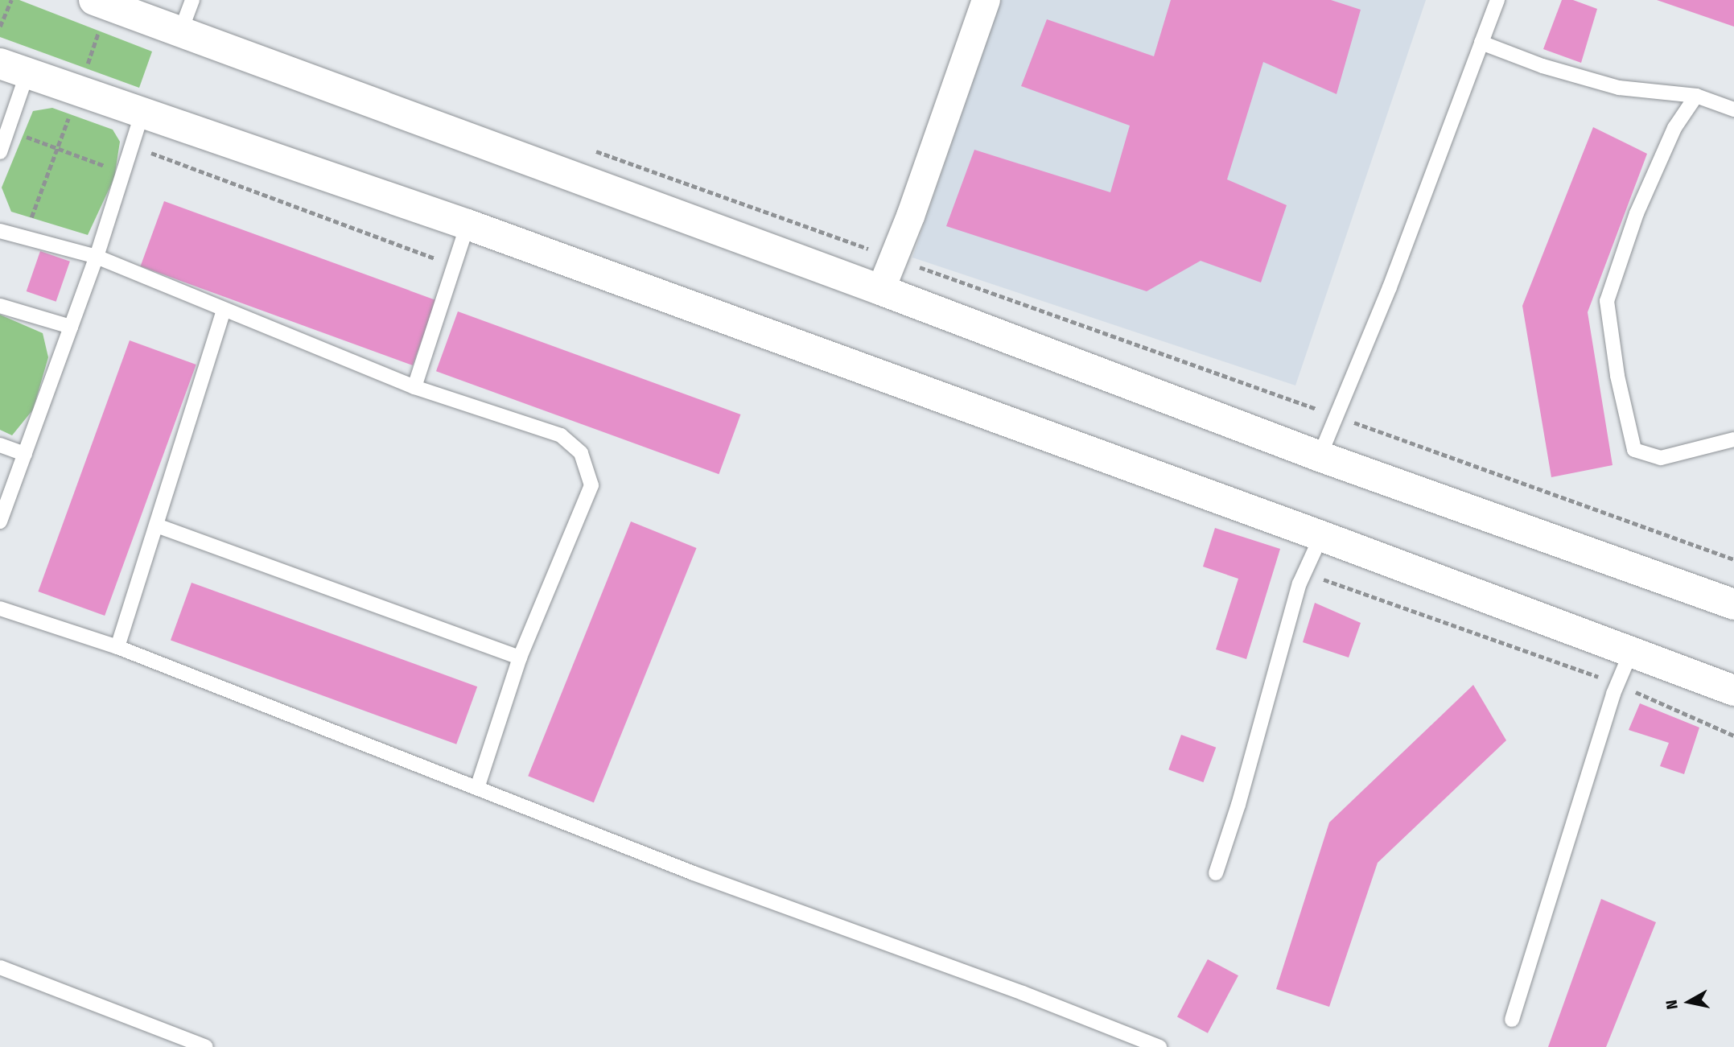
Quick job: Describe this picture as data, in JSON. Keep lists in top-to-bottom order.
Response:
{
  "north": "left"
}
